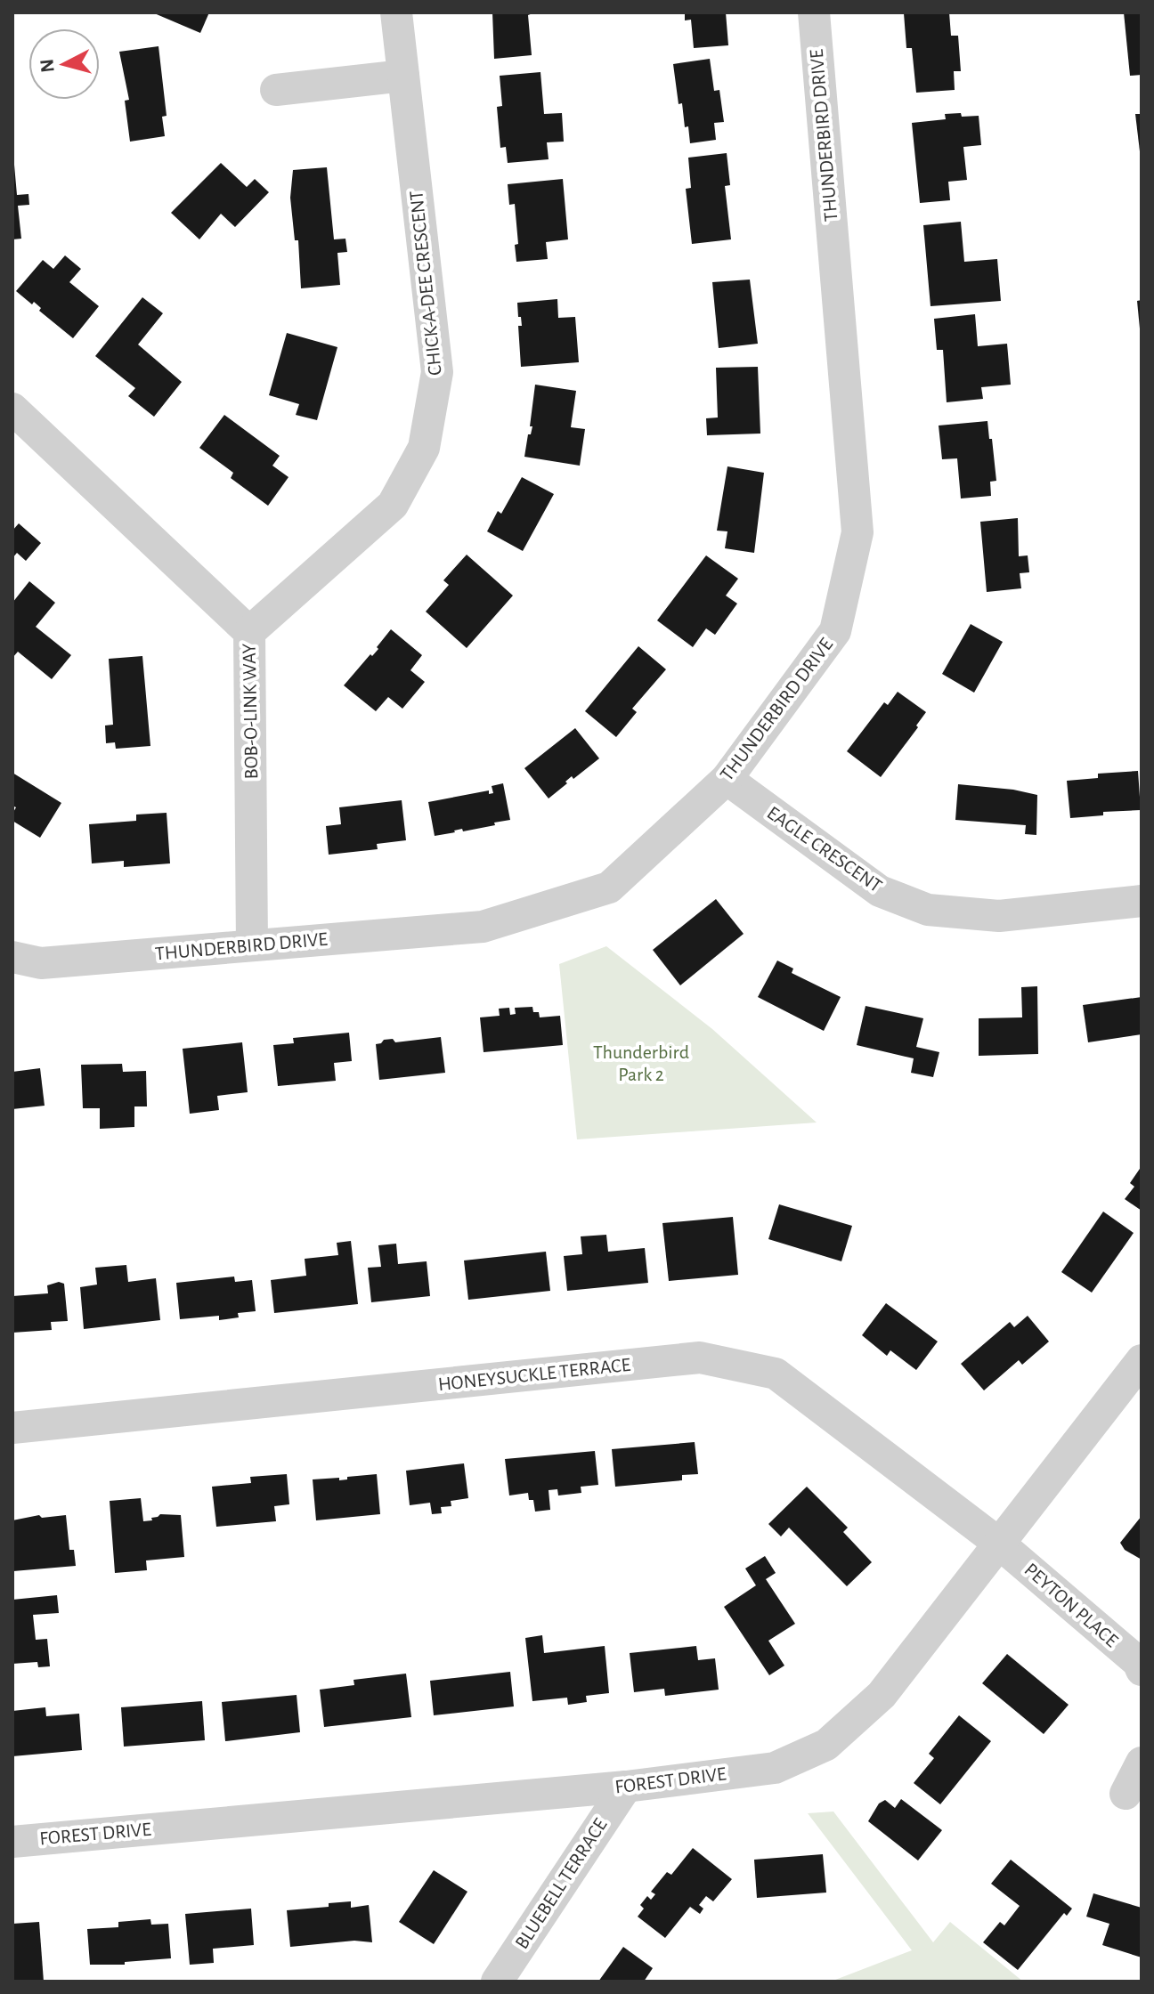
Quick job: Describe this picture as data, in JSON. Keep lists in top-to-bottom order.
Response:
{
  "streets": {
    "street": [
      "THUNDERBIRD DRIVE",
      "CHICK-A-DEE CRESCENT",
      "BOB-O-LINK WAY",
      "EAGLE CRESCENT",
      "HONEYSUCKLE TERRACE",
      "PEYTON PLACE",
      "FOREST DRIVE",
      "BLUEBELL TERRACE"
    ]
  },
  "crossings": [
    ["THUNDERBIRD DRIVE", "BOB-O-LINK WAY"],
    ["THUNDERBIRD DRIVE", "EAGLE CRESCENT"],
    ["CHICK-A-DEE CRESCENT", "BOB-O-LINK WAY"],
    ["HONEYSUCKLE TERRACE", "PEYTON PLACE"],
    ["HONEYSUCKLE TERRACE", "FOREST DRIVE"],
    ["PEYTON PLACE", "FOREST DRIVE"],
    ["FOREST DRIVE", "BLUEBELL TERRACE"]
  ],
  "parks": ["Thunderbird Park 2"],
  "north": "left"
}
